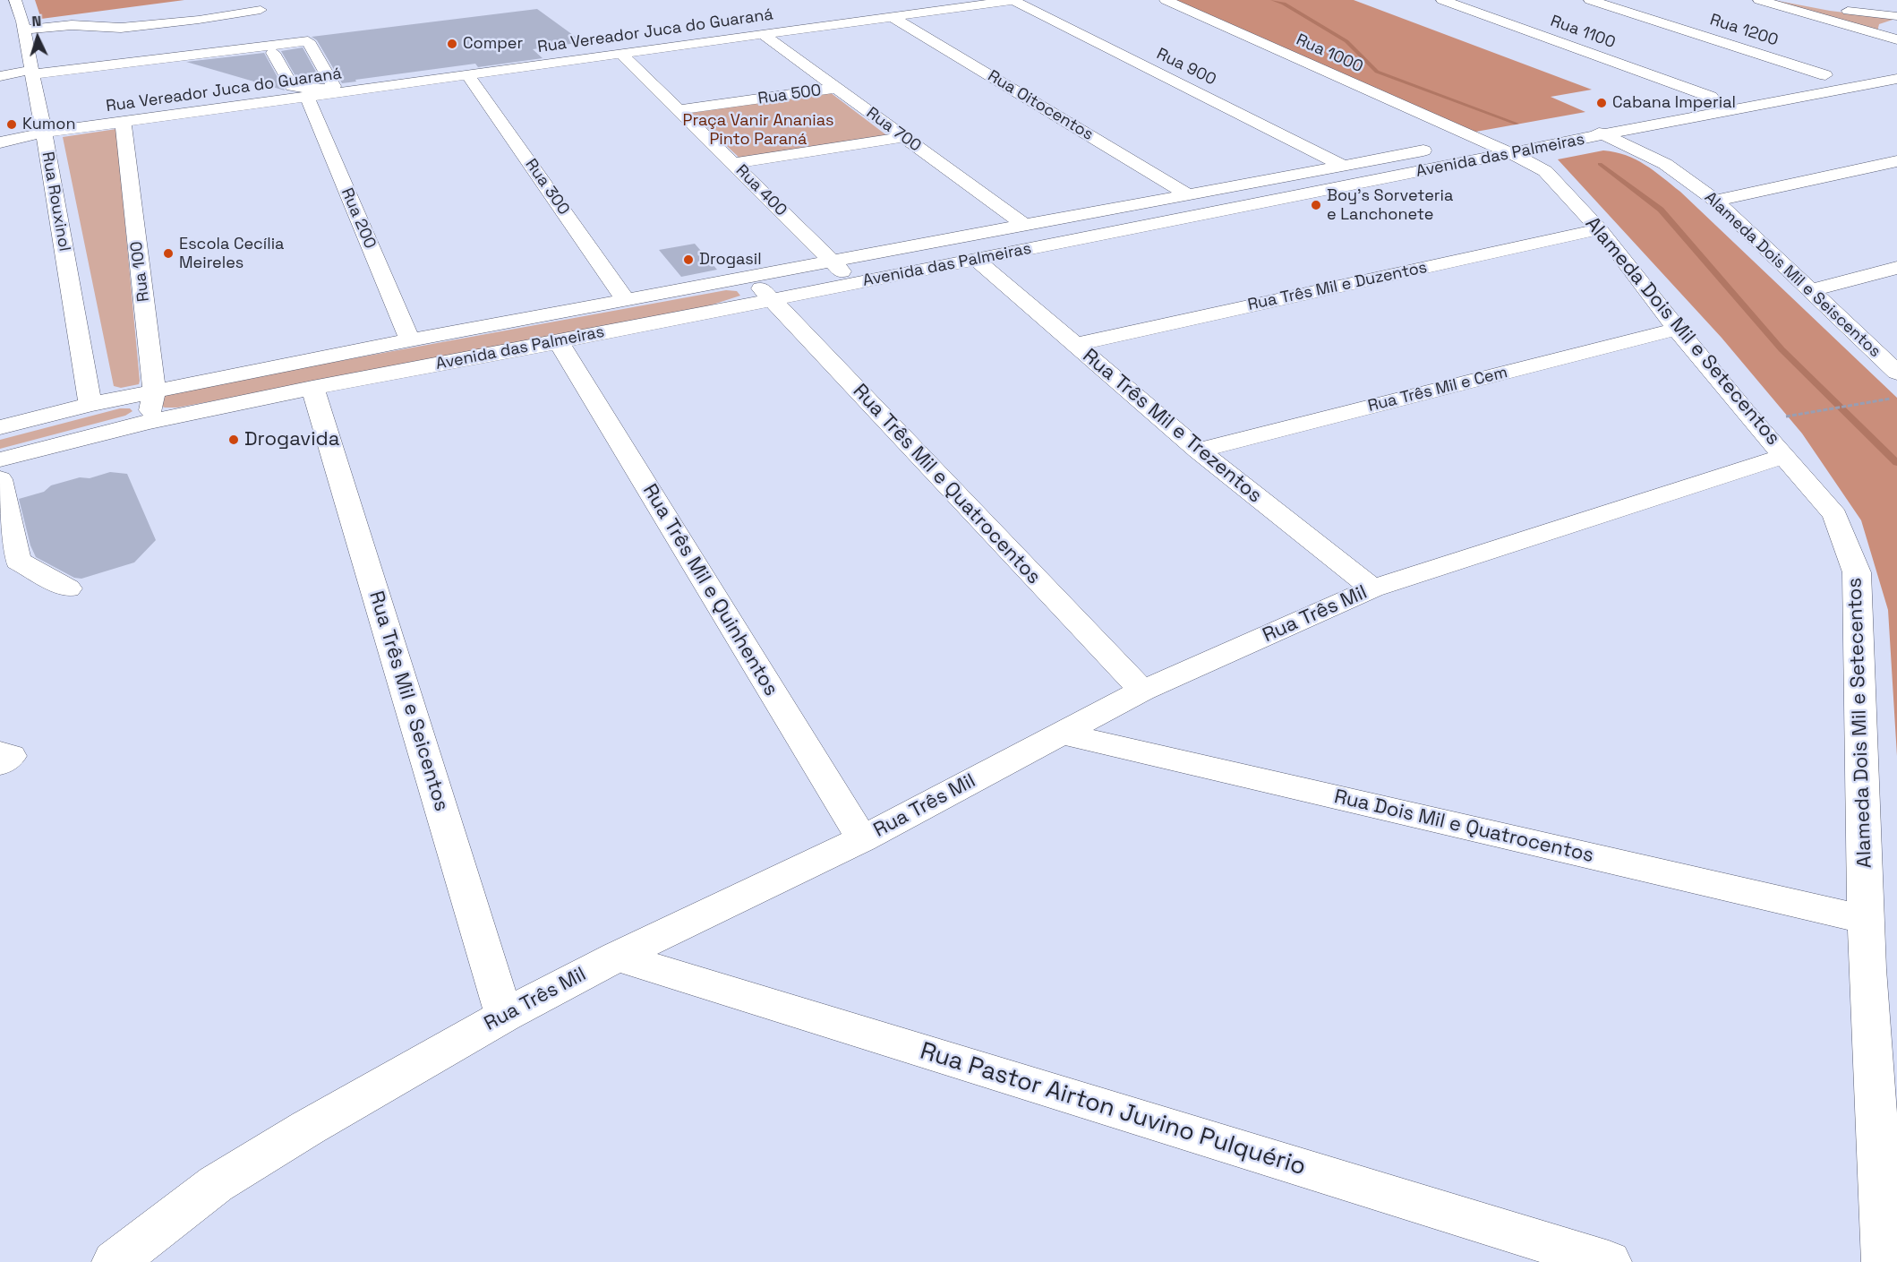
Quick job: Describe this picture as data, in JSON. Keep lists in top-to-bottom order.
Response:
{
  "streets": {
    "street": [
      "Rua 1200",
      "Rua Vereador Juca do Guaraná",
      "Rua 1100",
      "Rua 1000",
      "Rua 900",
      "Rua 500",
      "Rua Oitocentos",
      "Rua 700",
      "Avenida das Palmeiras",
      "Rua 300",
      "Rua 400",
      "Rua Rouxinol",
      "Rua 200",
      "Rua 100",
      "Alameda Dois Mil e Seiscentos",
      "Rua Três Mil e Duzentos",
      "Alameda Dois Mil e Setecentos",
      "Rua Três Mil e Cem",
      "Rua Três Mil e Trezentos",
      "Rua Três Mil e Quatrocentos",
      "Rua Três Mil e Quinhentos",
      "Rua Três Mil",
      "Rua Três Mil e Seicentos",
      "Rua Dois Mil e Quatrocentos",
      "Rua Pastor Airton Juvino Pulquério"
    ]
  },
  "crossings": [
    ["Rua 1200", "Avenida das Palmeiras"],
    ["Rua Vereador Juca do Guaraná", "Rua 900"],
    ["Rua Vereador Juca do Guaraná", "Rua Oitocentos"],
    ["Rua Vereador Juca do Guaraná", "Rua 700"],
    ["Rua Vereador Juca do Guaraná", "Rua 300"],
    ["Rua Vereador Juca do Guaraná", "Rua 400"],
    ["Rua Vereador Juca do Guaraná", "Rua Rouxinol"],
    ["Rua Vereador Juca do Guaraná", "Rua 200"],
    ["Rua Vereador Juca do Guaraná", "Rua 100"],
    ["Rua 1100", "Avenida das Palmeiras"],
    ["Rua 1000", "Avenida das Palmeiras"],
    ["Rua 900", "Avenida das Palmeiras"],
    ["Rua 500", "Rua 700"],
    ["Rua 500", "Rua 400"],
    ["Rua Oitocentos", "Avenida das Palmeiras"],
    ["Rua 700", "Avenida das Palmeiras"],
    ["Avenida das Palmeiras", "Rua 300"],
    ["Avenida das Palmeiras", "Rua 400"],
    ["Avenida das Palmeiras", "Rua Rouxinol"],
    ["Avenida das Palmeiras", "Rua 200"],
    ["Avenida das Palmeiras", "Rua 100"],
    ["Avenida das Palmeiras", "Alameda Dois Mil e Seiscentos"],
    ["Avenida das Palmeiras", "Alameda Dois Mil e Setecentos"],
    ["Avenida das Palmeiras", "Rua Três Mil e Trezentos"],
    ["Avenida das Palmeiras", "Rua Três Mil e Quatrocentos"],
    ["Avenida das Palmeiras", "Rua Três Mil e Quinhentos"],
    ["Avenida das Palmeiras", "Rua Três Mil e Seicentos"],
    ["Rua Três Mil e Duzentos", "Alameda Dois Mil e Setecentos"],
    ["Rua Três Mil e Duzentos", "Rua Três Mil e Trezentos"],
    ["Alameda Dois Mil e Setecentos", "Rua Três Mil e Cem"],
    ["Alameda Dois Mil e Setecentos", "Rua Três Mil"],
    ["Alameda Dois Mil e Setecentos", "Rua Dois Mil e Quatrocentos"],
    ["Rua Três Mil e Cem", "Rua Três Mil e Trezentos"],
    ["Rua Três Mil e Trezentos", "Rua Três Mil"],
    ["Rua Três Mil e Quatrocentos", "Rua Três Mil"],
    ["Rua Três Mil e Quinhentos", "Rua Três Mil"],
    ["Rua Três Mil", "Rua Três Mil e Seicentos"],
    ["Rua Três Mil", "Rua Dois Mil e Quatrocentos"],
    ["Rua Três Mil", "Rua Pastor Airton Juvino Pulquério"]
  ],
  "parks": ["Praça Vanir Ananias Pinto Paraná"],
  "places": [
    "Comper",
    "Cabana Imperial",
    "Kumon",
    "Boy's Sorveteria e Lanchonete",
    "Escola Cecília Meireles",
    "Drogasil",
    "Drogavida"
  ],
  "north": "top"
}
